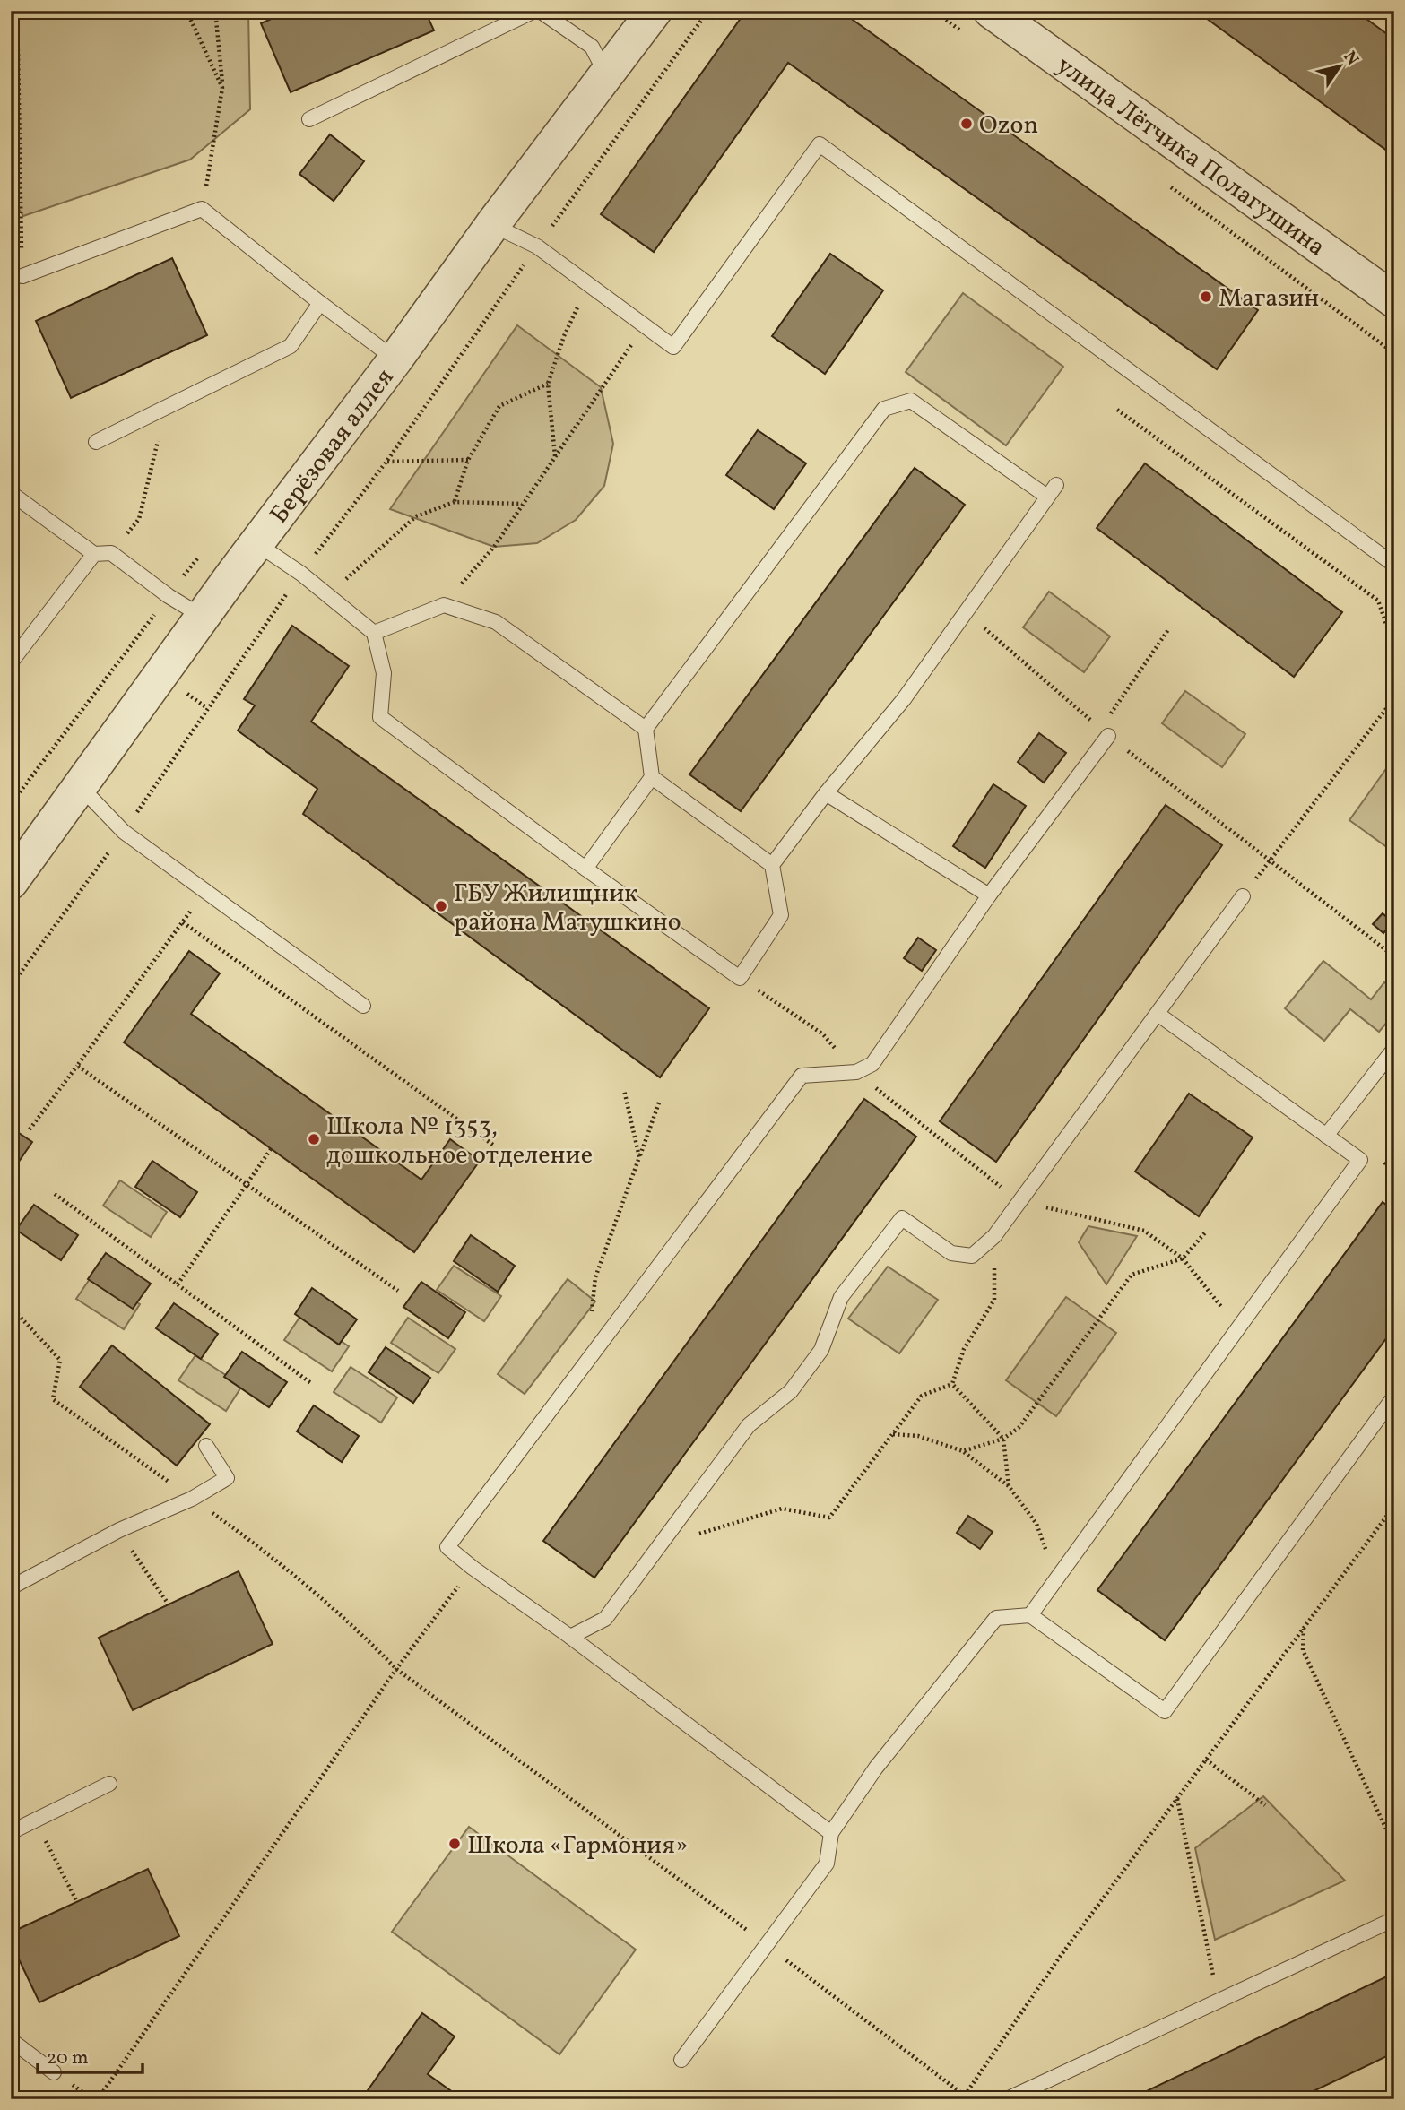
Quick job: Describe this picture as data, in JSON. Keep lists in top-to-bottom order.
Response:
{
  "streets": {
    "street": ["улица Лётчика Полагушина", "Берёзовая аллея"]
  },
  "places": [
    "Ozon",
    "Магазин",
    "ГБУ Жилищник района Матушкино",
    "Школа № 1353, дошкольное отделение",
    "Школа «Гармония»"
  ],
  "scale_bar": "20 m",
  "north": "top right"
}
